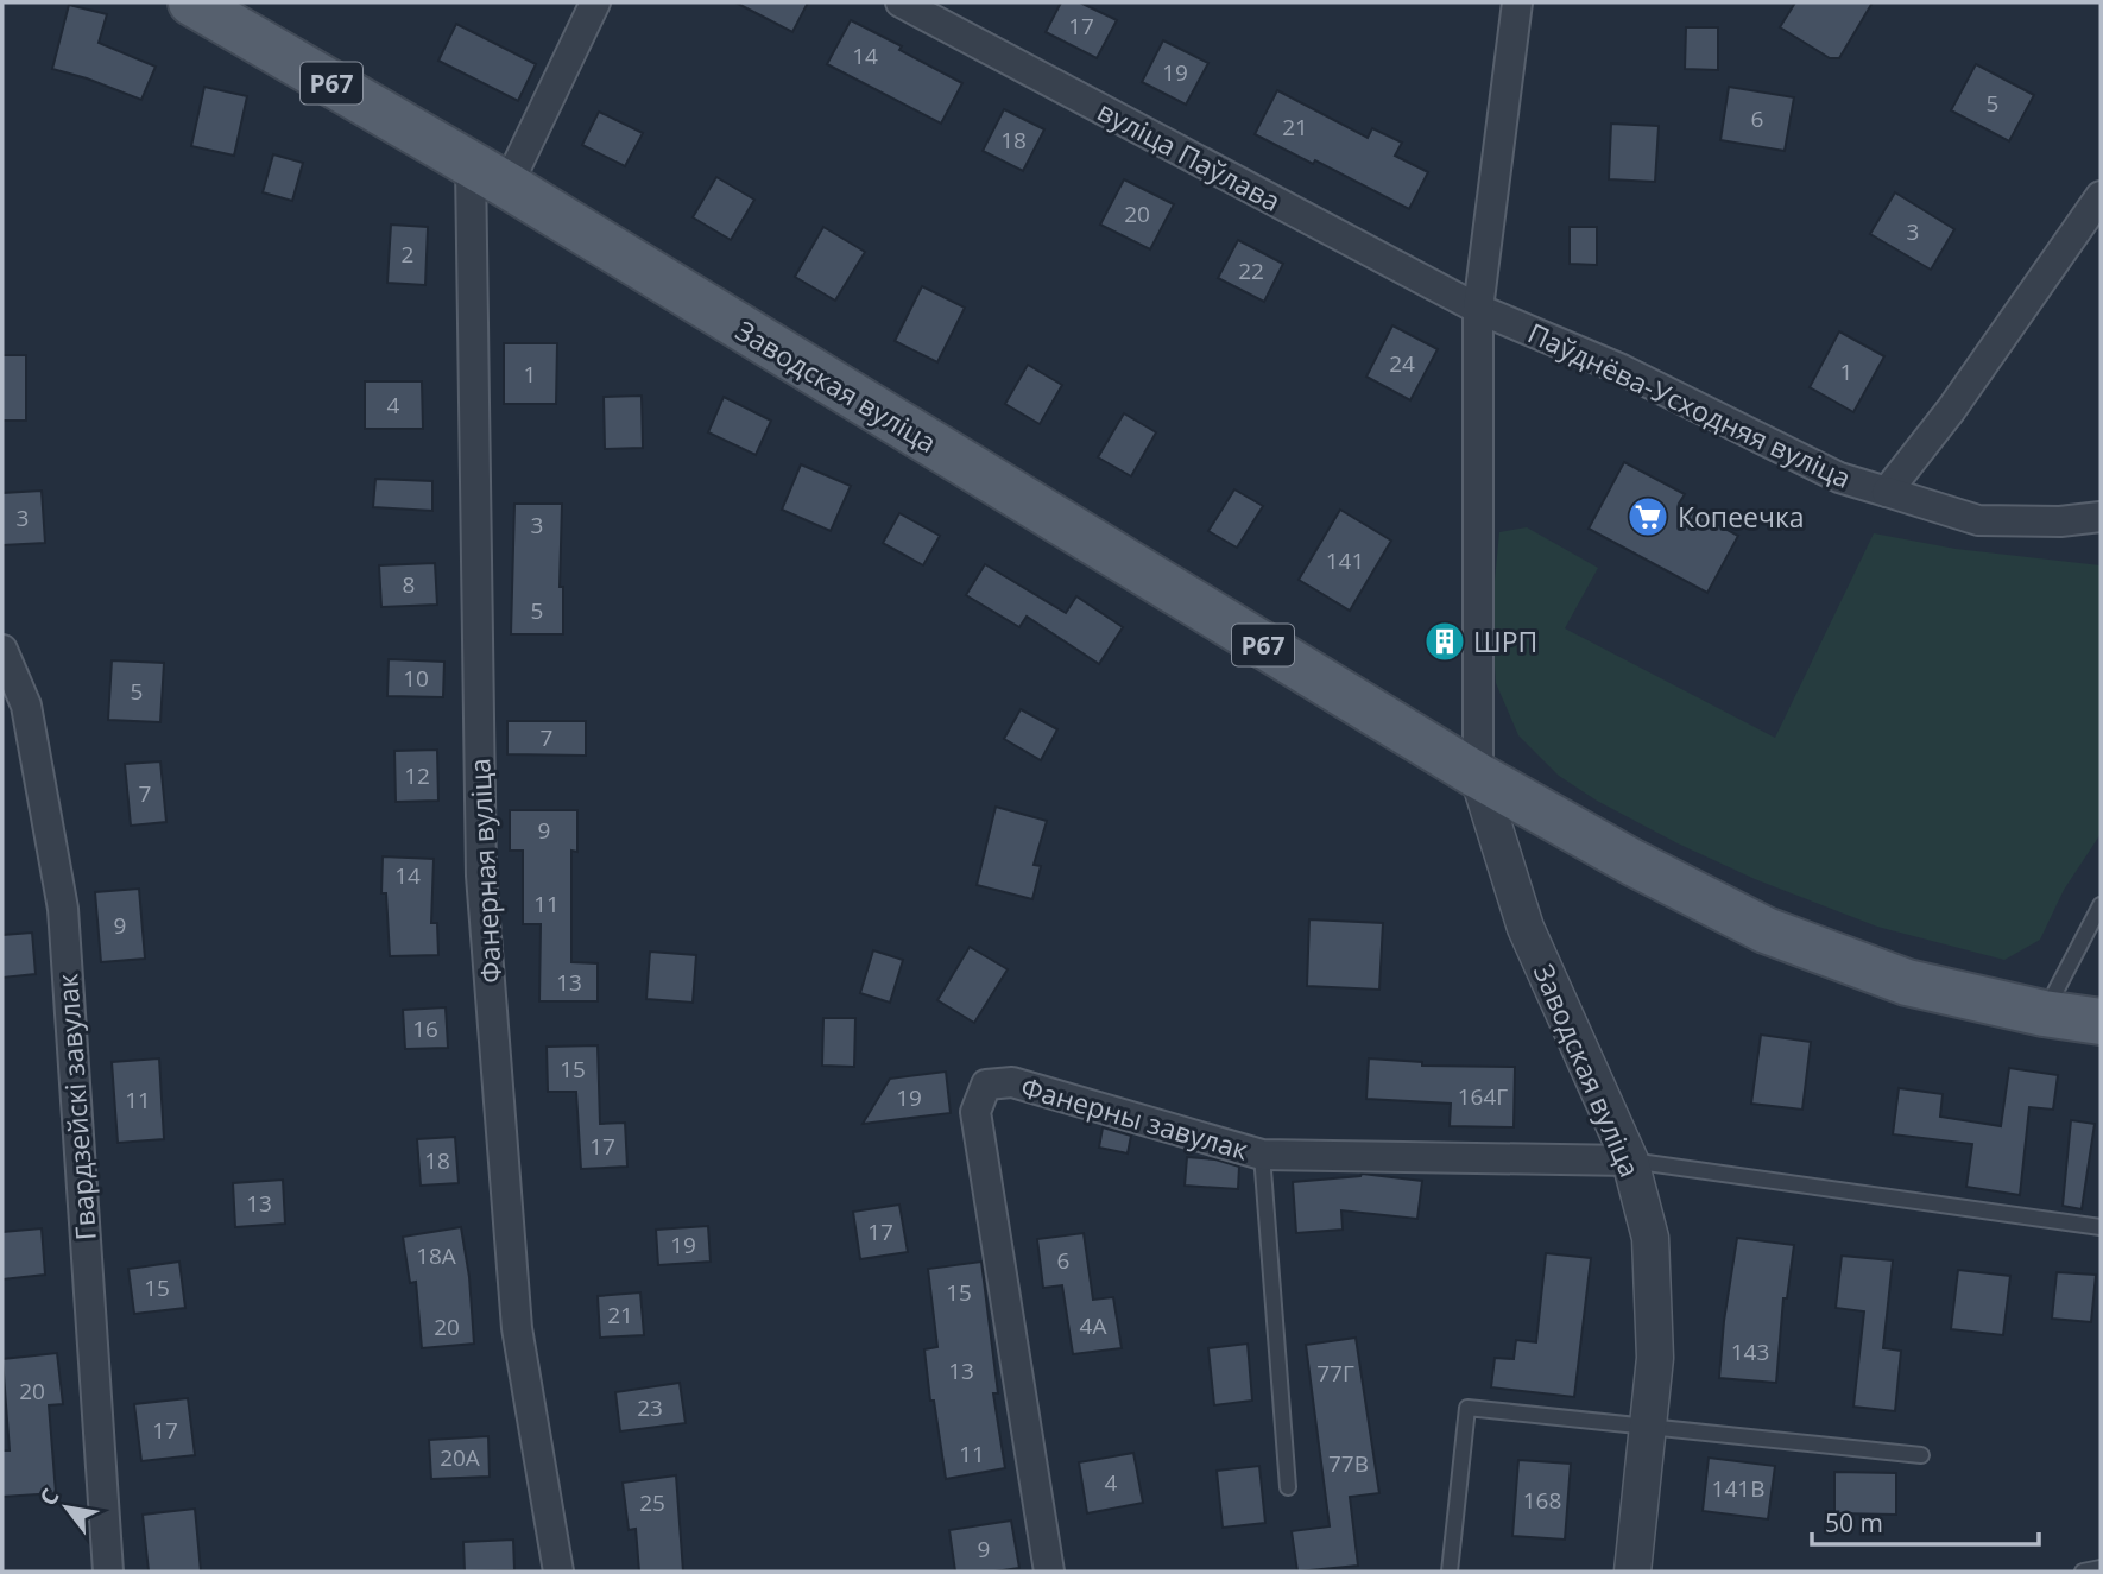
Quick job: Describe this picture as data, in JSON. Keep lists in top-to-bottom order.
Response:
{
  "streets": {
    "main road": ["Р67", "Заводская вуліца"],
    "street": [
      "вуліца Паўлава",
      "Паўднёва-Усходняя вуліца",
      "Фанерная вуліца",
      "Гвардзейскі завулак",
      "Фанерны завулак"
    ]
  },
  "crossings": [
    ["вуліца Паўлава", "Паўднёва-Усходняя вуліца"],
    ["Заводская вуліца", "Фанерная вуліца"],
    ["Заводская вуліца", "Фанерны завулак"]
  ],
  "places": {
    "supermarket": ["Копеечка"],
    "building": ["ШРП"]
  },
  "house_numbers": [
    "17",
    "14",
    "19",
    "5",
    "6",
    "21",
    "18",
    "20",
    "3",
    "2",
    "22",
    "24",
    "1",
    "1",
    "4",
    "3",
    "3",
    "141",
    "8",
    "5",
    "10",
    "5",
    "7",
    "12",
    "7",
    "9",
    "14",
    "11",
    "9",
    "13",
    "16",
    "15",
    "164Г",
    "19",
    "11",
    "17",
    "18",
    "13",
    "17",
    "19",
    "18А",
    "6",
    "15",
    "15",
    "21",
    "4А",
    "20",
    "143",
    "13",
    "77Г",
    "20",
    "23",
    "17",
    "11",
    "20А",
    "77В",
    "4",
    "141В",
    "168",
    "25",
    "9"
  ],
  "scale_bar": "50 m",
  "north": "top left"
}
